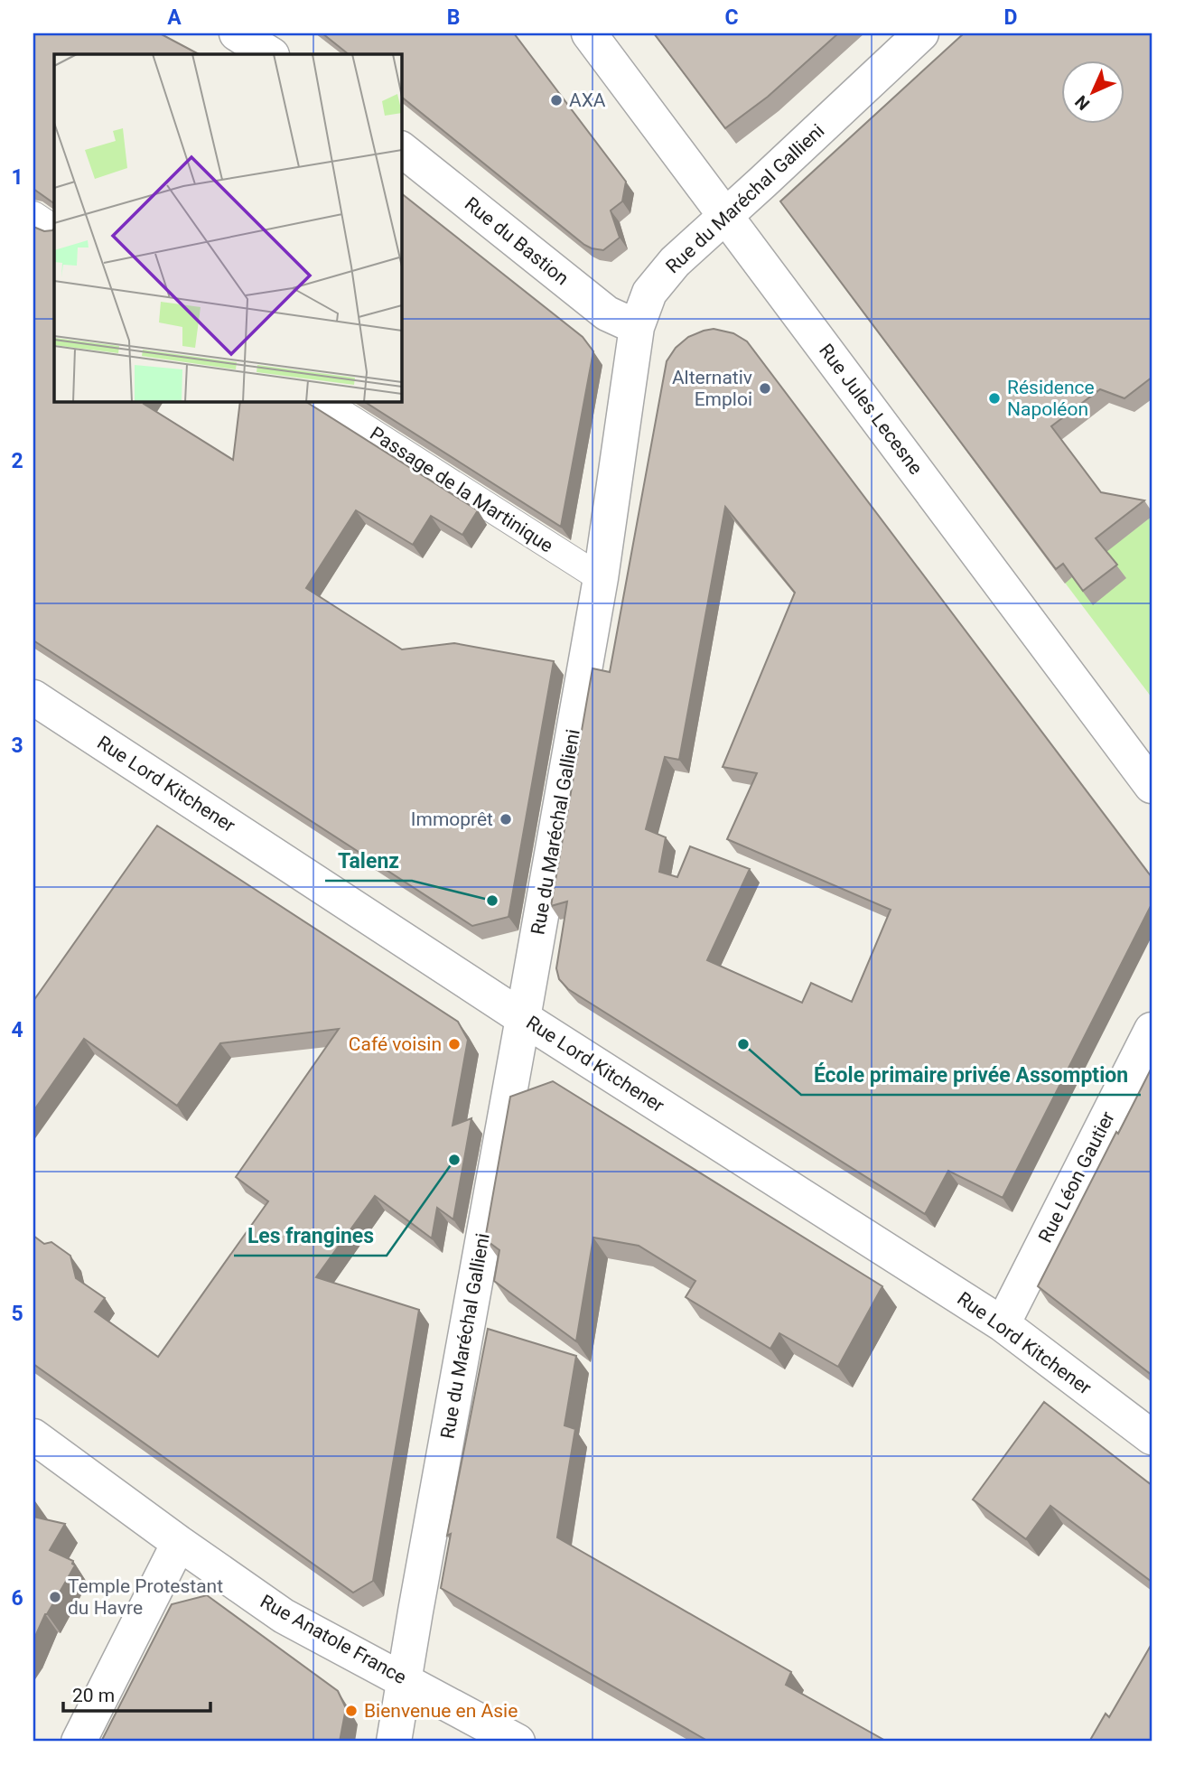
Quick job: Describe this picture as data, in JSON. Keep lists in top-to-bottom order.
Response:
{
  "streets": {
    "street": [
      "Rue du Maréchal Gallieni",
      "Rue du Bastion",
      "Rue Jules Lecesne",
      "Rue Lord Kitchener",
      "Rue Léon Gautier",
      "Rue Anatole France"
    ],
    "lane": ["Passage de la Martinique"]
  },
  "crossings": [
    ["Rue du Maréchal Gallieni", "Rue du Bastion"],
    ["Rue du Maréchal Gallieni", "Rue Jules Lecesne"],
    ["Rue du Maréchal Gallieni", "Passage de la Martinique"],
    ["Rue du Maréchal Gallieni", "Rue Lord Kitchener"],
    ["Rue du Maréchal Gallieni", "Rue Anatole France"],
    ["Rue Lord Kitchener", "Rue Léon Gautier"]
  ],
  "places": [
    "AXA",
    "Alternativ Emploi",
    "Résidence Napoléon",
    "Immoprêt",
    "Talenz",
    "Café voisin",
    "École primaire privée Assomption",
    "Les frangines",
    "Temple Protestant du Havre",
    "Bienvenue en Asie"
  ],
  "scale_bar": "20 m",
  "north": "bottom left",
  "grid": {
    "columns": [
      "A",
      "B",
      "C",
      "D"
    ],
    "rows": [
      "1",
      "2",
      "3",
      "4",
      "5",
      "6"
    ]
  }
}
